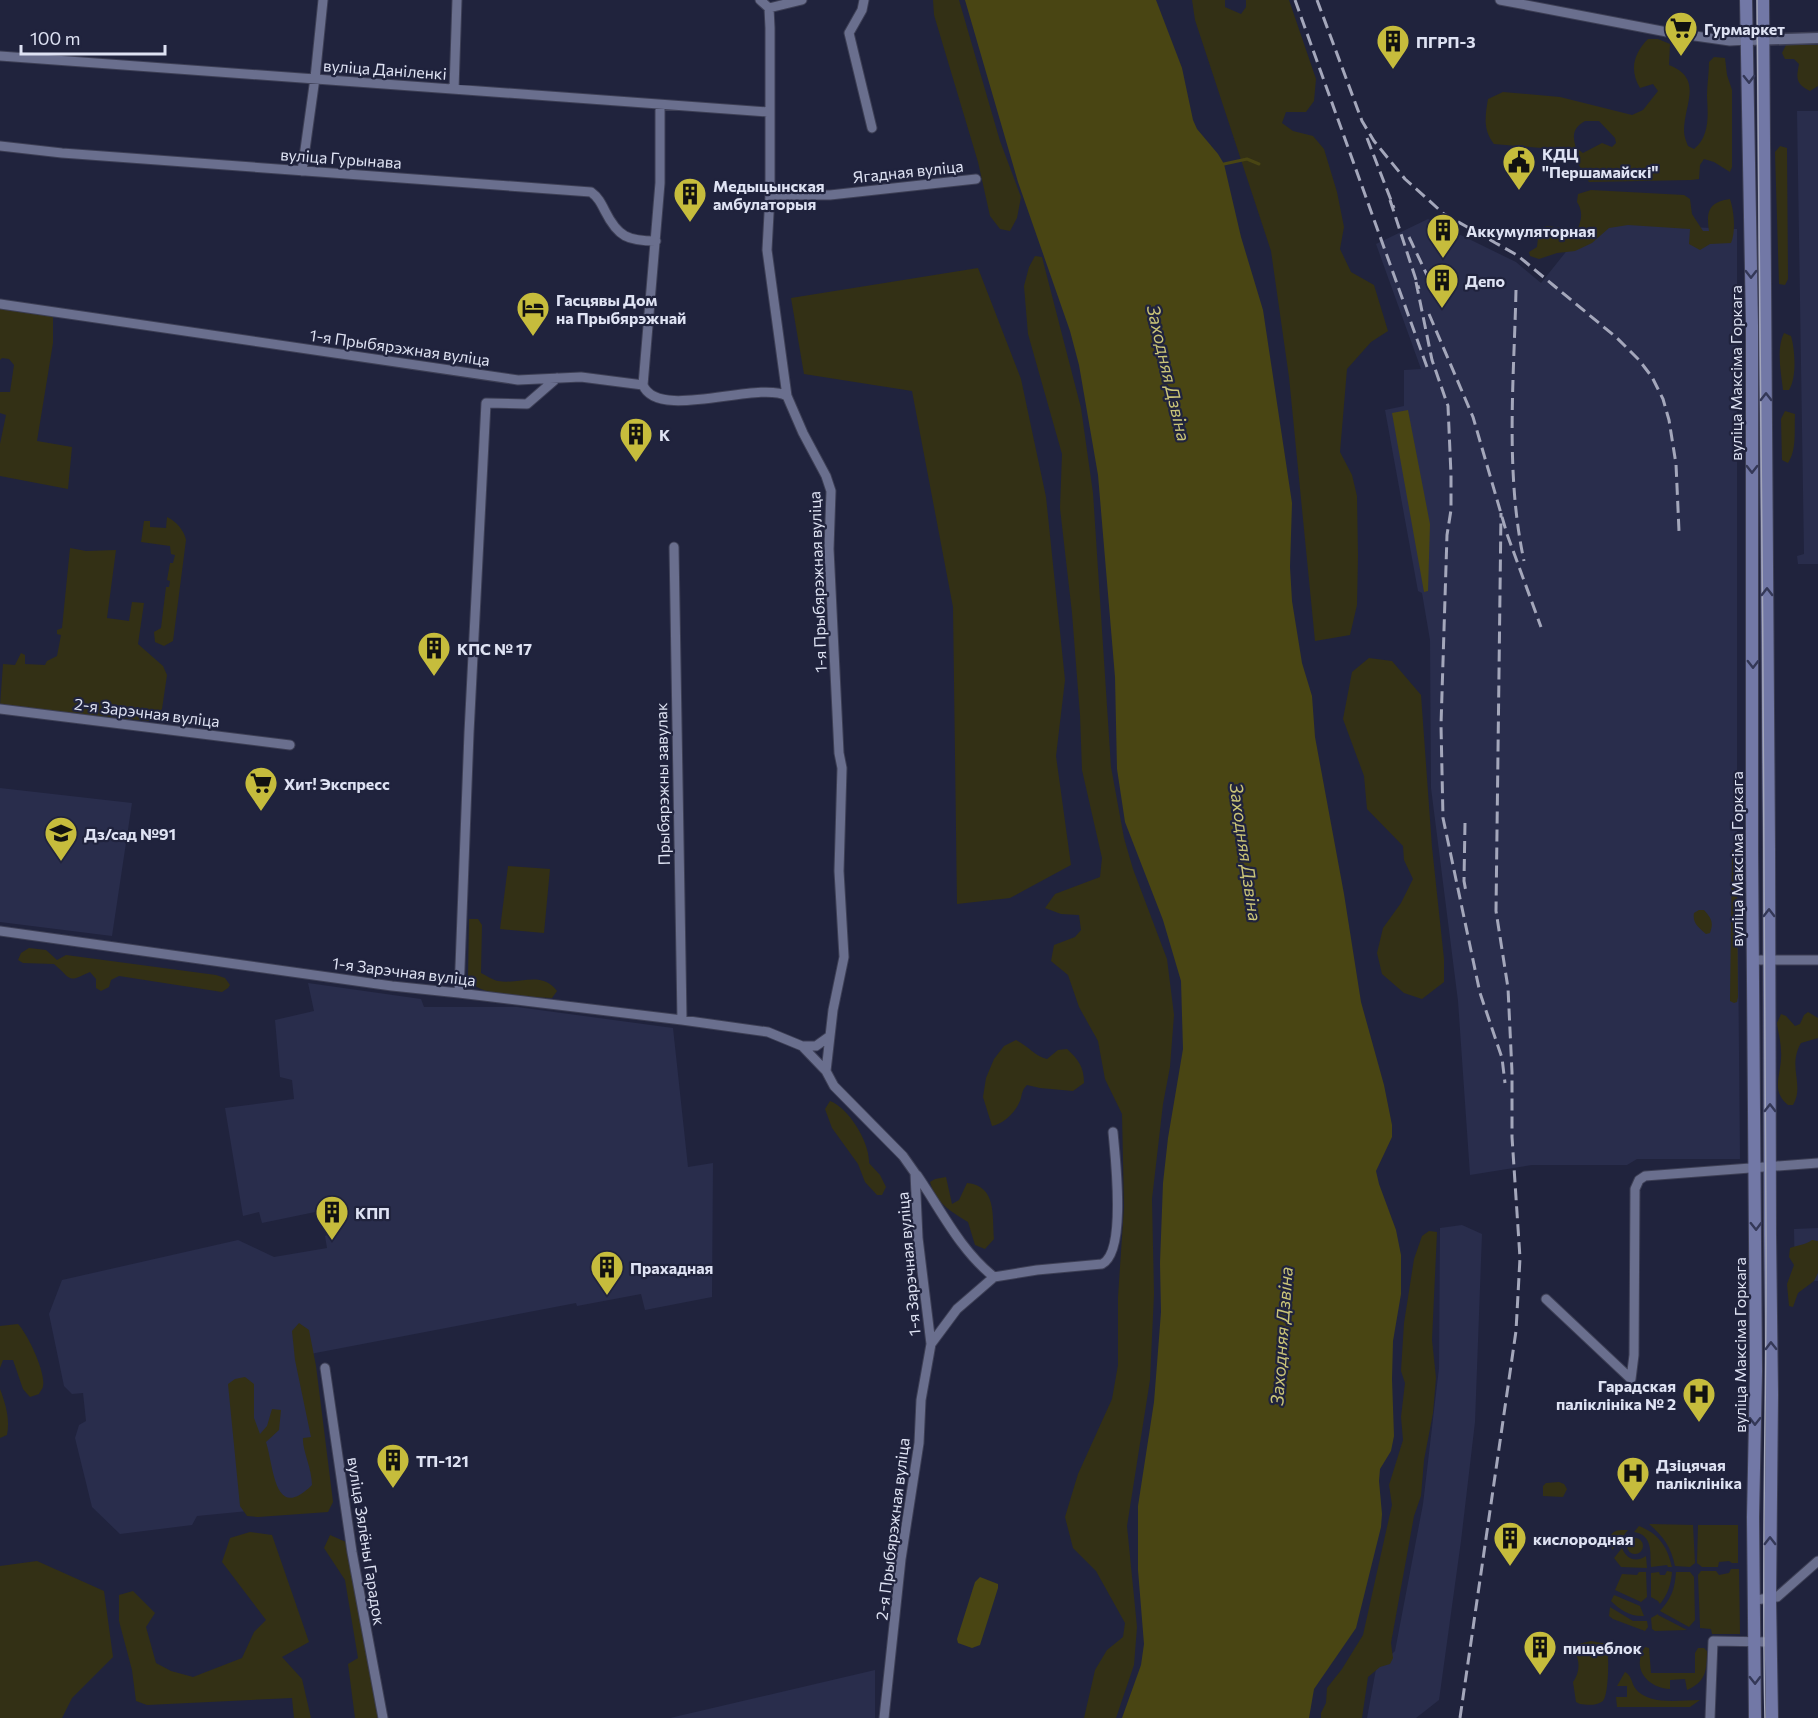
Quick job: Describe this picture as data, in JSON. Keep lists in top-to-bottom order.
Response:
{
  "streets": {
    "main road": ["вуліца Максіма Горкага"],
    "street": [
      "вуліца Даніленкі",
      "вуліца Гурынава",
      "Ягадная вуліца",
      "1-я Прыбярэжная вуліца",
      "2-я Зарэчная вуліца",
      "Прыбярэжны завулак",
      "1-я Зарэчная вуліца",
      "2-я Прыбярэжная вуліца",
      "вуліца Зялёны Гарадок"
    ]
  },
  "crossings": [
    ["1-я Прыбярэжная вуліца", "1-я Зарэчная вуліца"],
    ["Прыбярэжны завулак", "1-я Зарэчная вуліца"],
    ["1-я Зарэчная вуліца", "2-я Прыбярэжная вуліца"]
  ],
  "water": ["Заходняя Дзвіна"],
  "places": {
    "supermarket": ["Гурмаркет", "Хит! Экспресс"],
    "building": [
      "ПГРП-3",
      "Медыцынская амбулаторыя",
      "Аккумуляторная",
      "Депо",
      "К",
      "КПС № 17",
      "КПП",
      "Прахадная",
      "ТП-121",
      "кислородная",
      "пищеблок"
    ],
    "public building": ["КДЦ \"Першамайскі\""],
    "hotel": ["Гасцявы Дом на Прыбярэжнай"],
    "school or university": ["Дз/сад №91"],
    "hospital": ["Гарадская паліклініка № 2", "Дзіцячая паліклініка"]
  },
  "scale_bar": "100 m"
}
